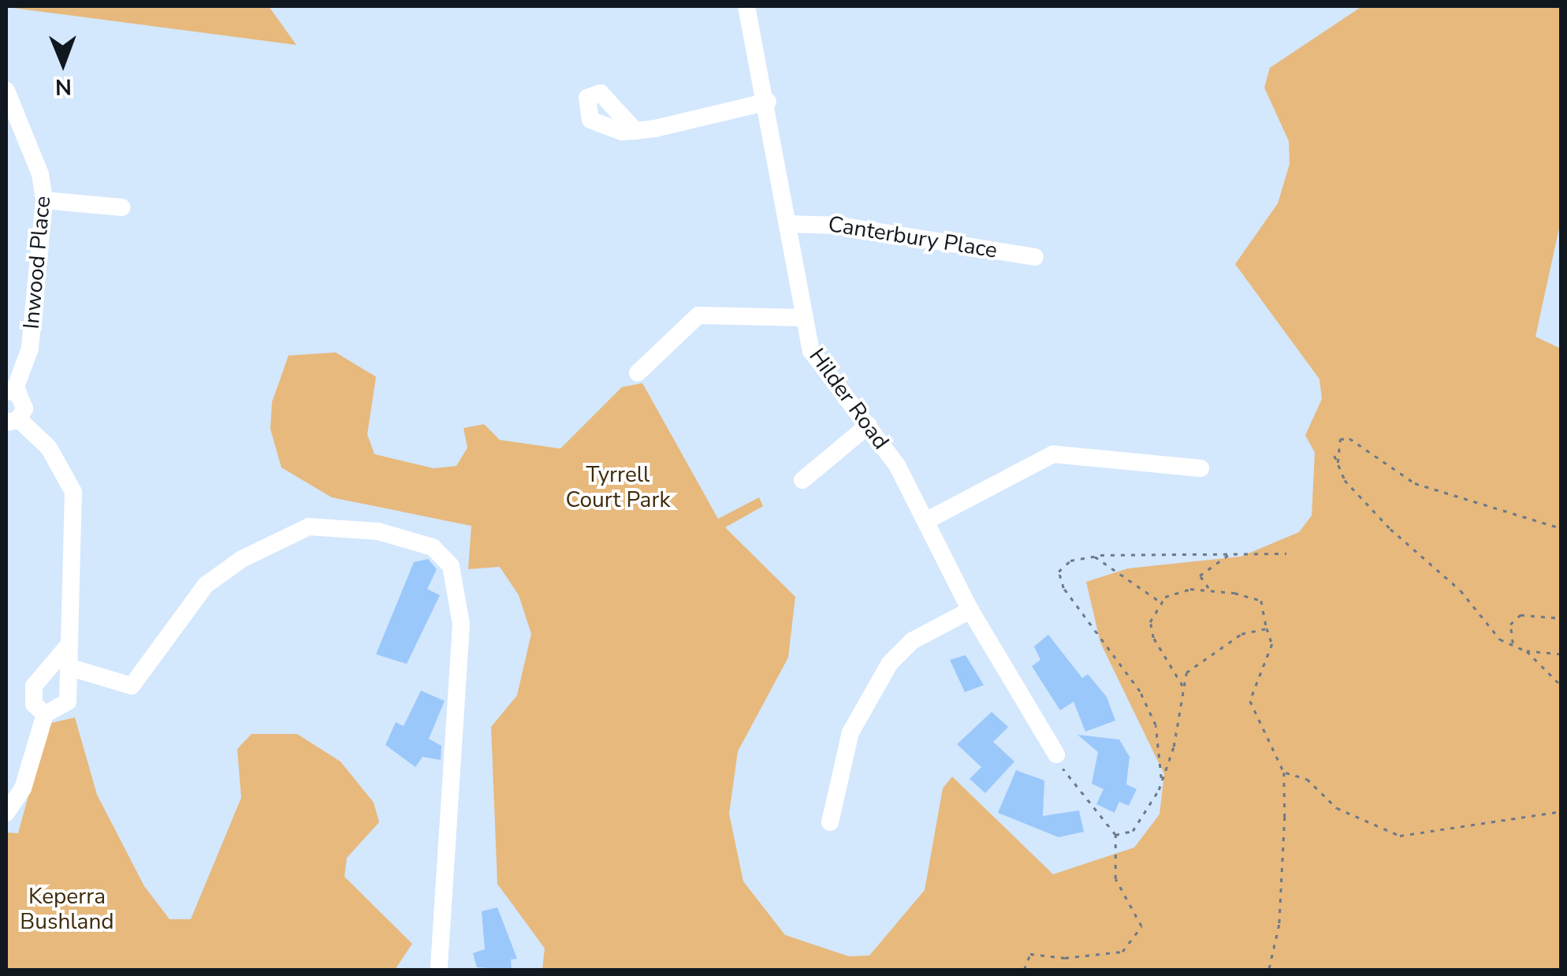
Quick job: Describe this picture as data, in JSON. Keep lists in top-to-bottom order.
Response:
{
  "streets": {
    "street": ["Canterbury Place", "Inwood Place", "Hilder Road"]
  },
  "crossings": [
    ["Canterbury Place", "Hilder Road"]
  ],
  "parks": ["Tyrrell Court Park", "Keperra Bushland"],
  "north": "bottom"
}
